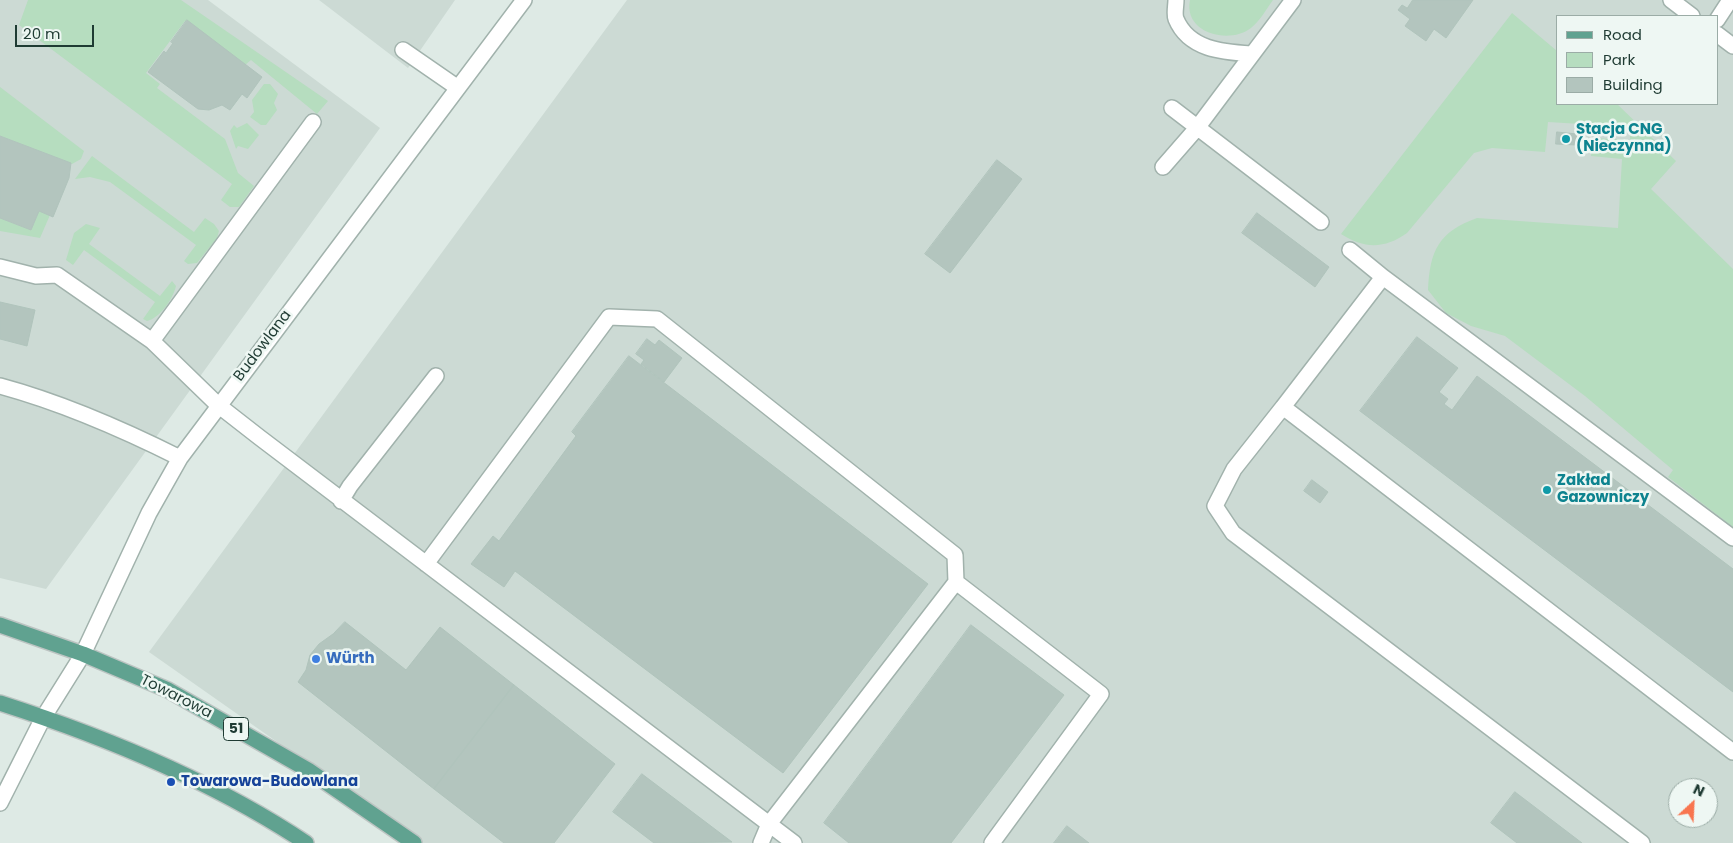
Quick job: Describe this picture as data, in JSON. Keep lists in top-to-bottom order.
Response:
{
  "streets": {
    "main road": ["Towarowa", "51"],
    "street": ["Budowlana"]
  },
  "crossings": [
    ["Budowlana", "Towarowa"]
  ],
  "places": [
    "Stacja CNG (Nieczynna)",
    "Zakład Gazowniczy",
    "Würth",
    "Towarowa-Budowlana"
  ],
  "legend": ["Road", "Park", "Building"],
  "scale_bar": "20 m",
  "north": "top right"
}
